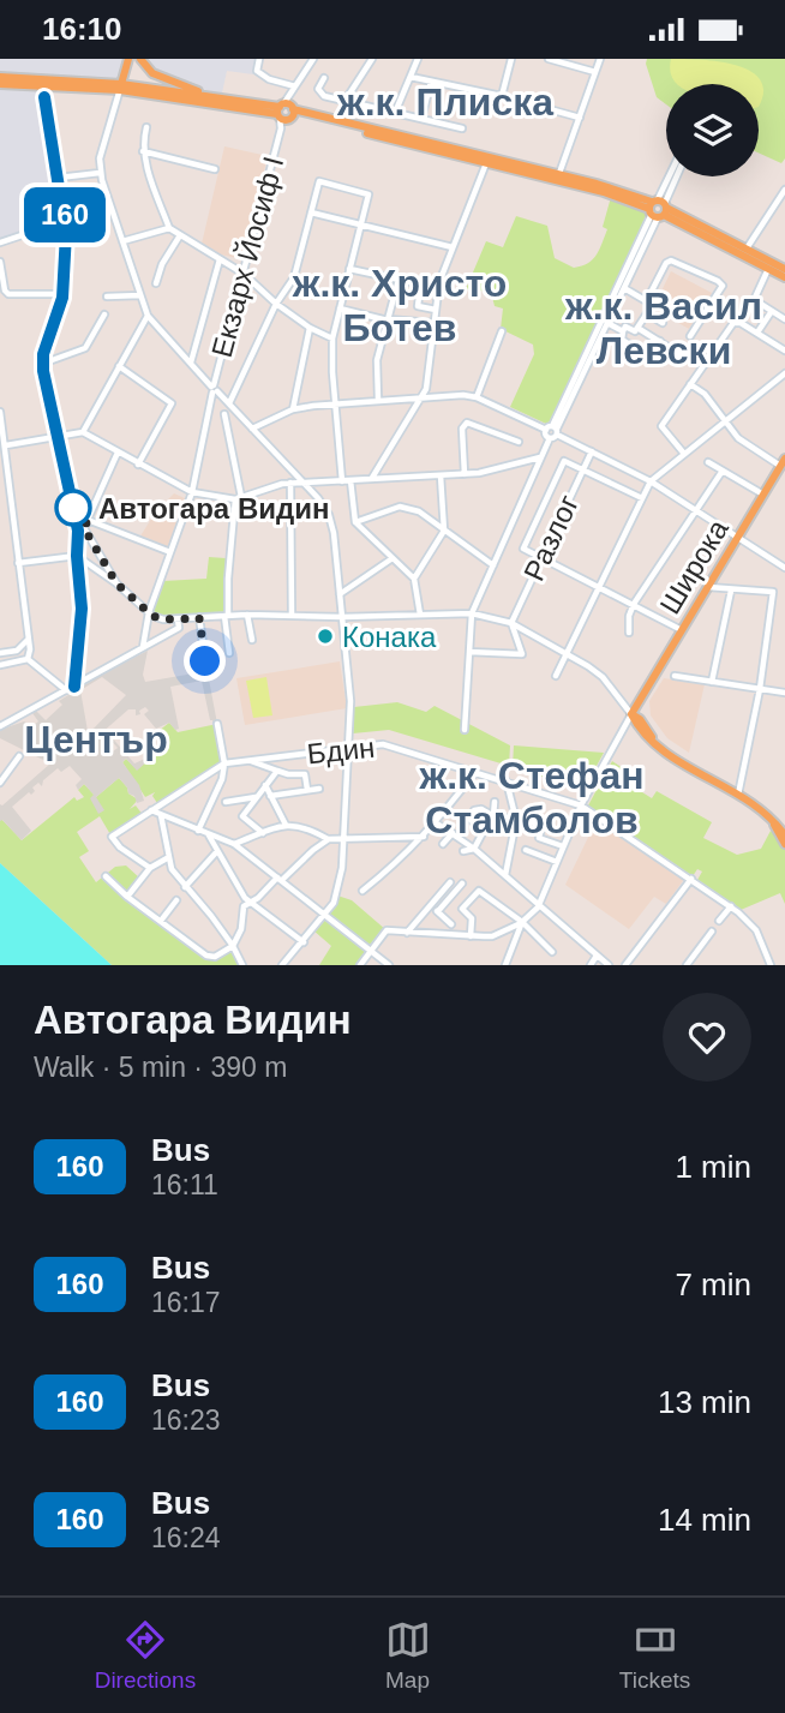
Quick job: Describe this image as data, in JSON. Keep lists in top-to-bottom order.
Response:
{
  "streets": {
    "main road": ["Широка"],
    "street": ["Екзарх Йосиф I", "Разлог", "Бдин"]
  },
  "districts": [
    "ж.к. Плиска",
    "ж.к. Христо Ботев",
    "ж.к. Васил Левски",
    "Център",
    "ж.к. Стефан Стамболов"
  ],
  "places": ["Автогара Видин", "Конака"],
  "lines": ["bus line 160"],
  "page": {
    "status": "16:10",
    "on_map": "160",
    "heading": ["Автогара Видин", "Walk · 5 min · 390 m"],
    "list": [
      {
        "mark": "160",
        "name": "Bus",
        "note": "16:11",
        "value": "1 min"
      },
      {
        "mark": "160",
        "name": "Bus",
        "note": "16:17",
        "value": "7 min"
      },
      {
        "mark": "160",
        "name": "Bus",
        "note": "16:23",
        "value": "13 min"
      },
      {
        "mark": "160",
        "name": "Bus",
        "note": "16:24",
        "value": "14 min"
      }
    ],
    "tabs": ["Directions", "Map", "Tickets"]
  }
}
